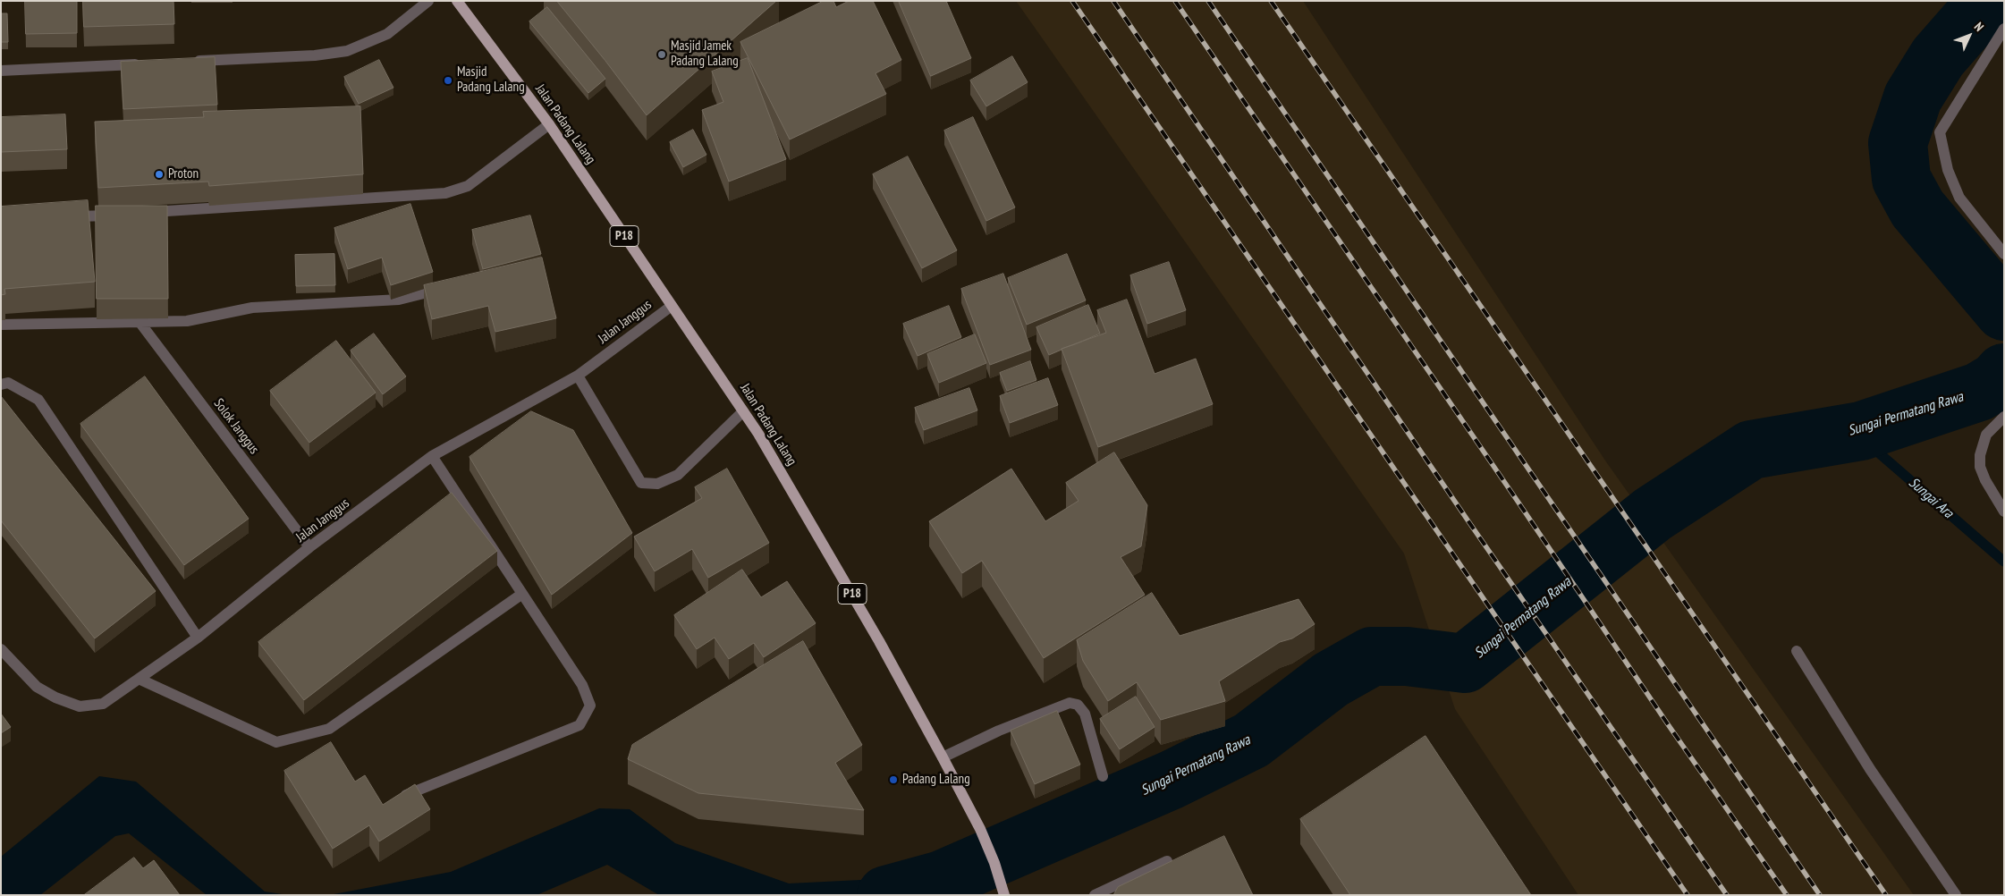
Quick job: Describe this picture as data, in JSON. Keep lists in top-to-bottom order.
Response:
{
  "streets": {
    "main road": ["Jalan Padang Lalang", "P18"],
    "street": ["Jalan Janggus", "Solok Janggus"]
  },
  "crossings": [
    ["Jalan Padang Lalang", "Jalan Janggus"],
    ["Jalan Janggus", "Solok Janggus"]
  ],
  "water": ["Sungai Permatang Rawa", "Sungai Ara"],
  "places": [
    "Masjid Jamek Padang Lalang",
    "Masjid Padang Lalang",
    "Proton",
    "Padang Lalang"
  ],
  "north": "top right"
}
